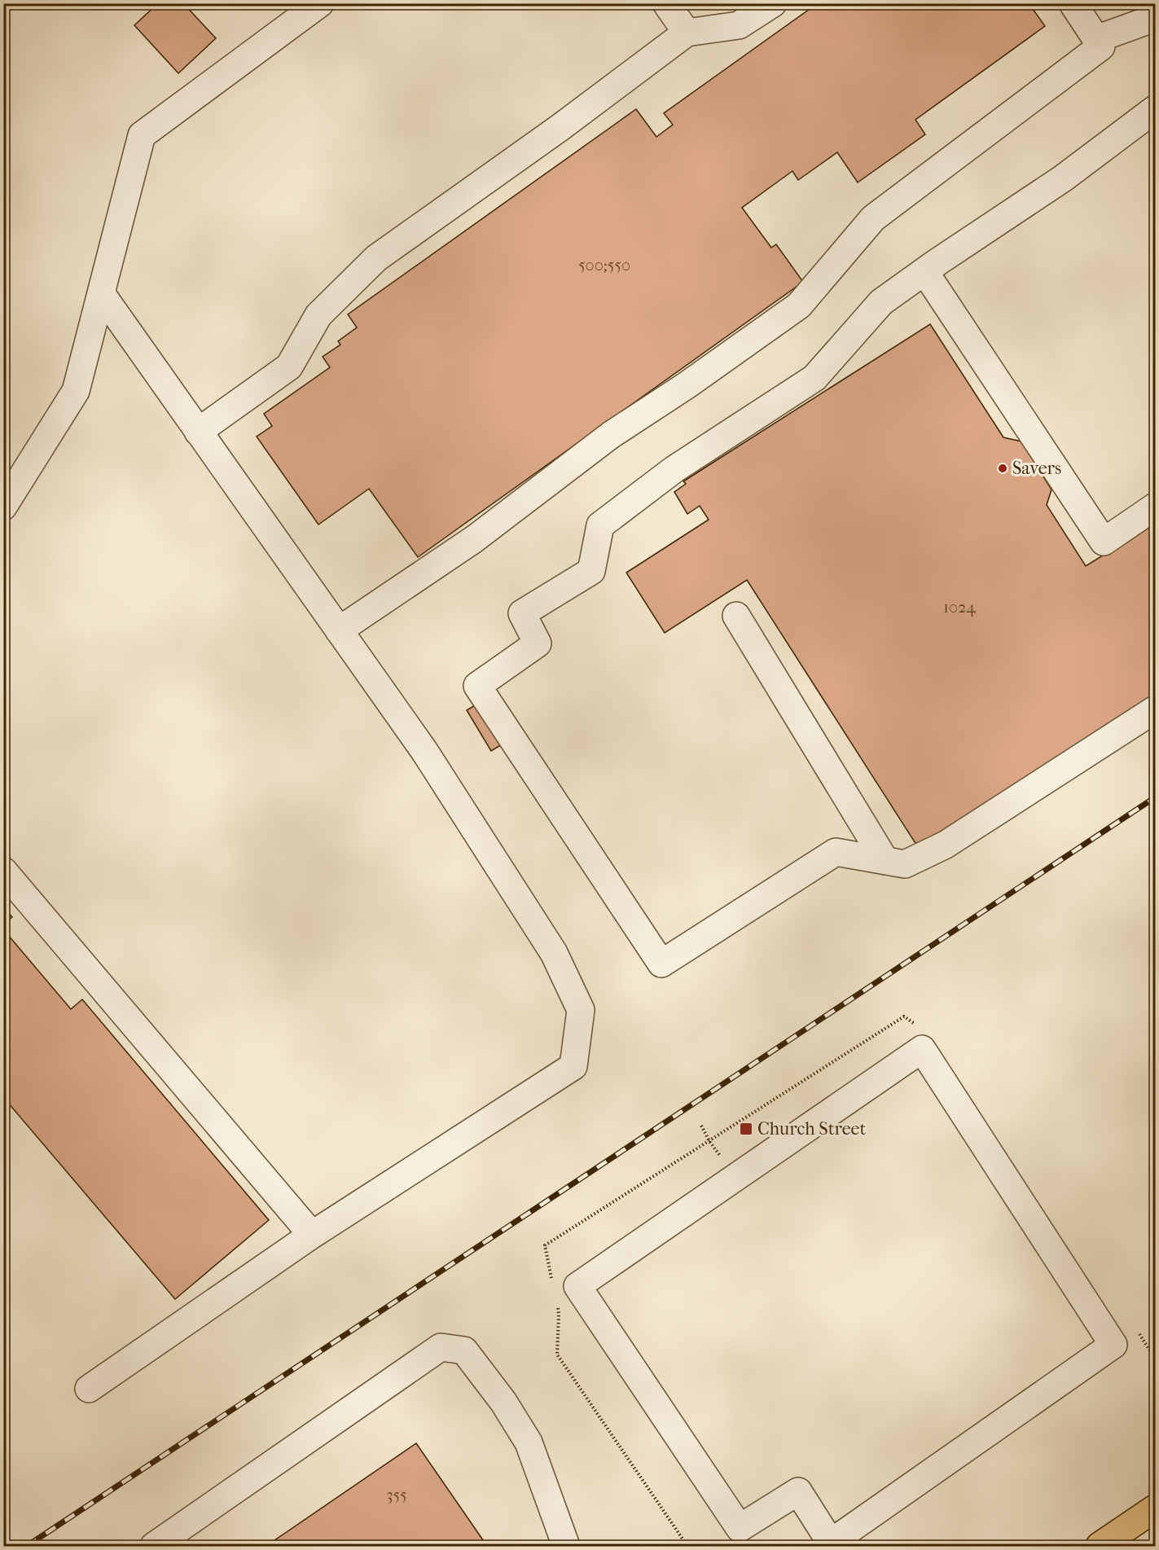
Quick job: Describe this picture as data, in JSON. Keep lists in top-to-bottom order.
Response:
{
  "places": {
    "other": ["Savers"],
    "transit": ["Church Street"]
  },
  "house_numbers": ["500;550", "1024", "355"]
}
